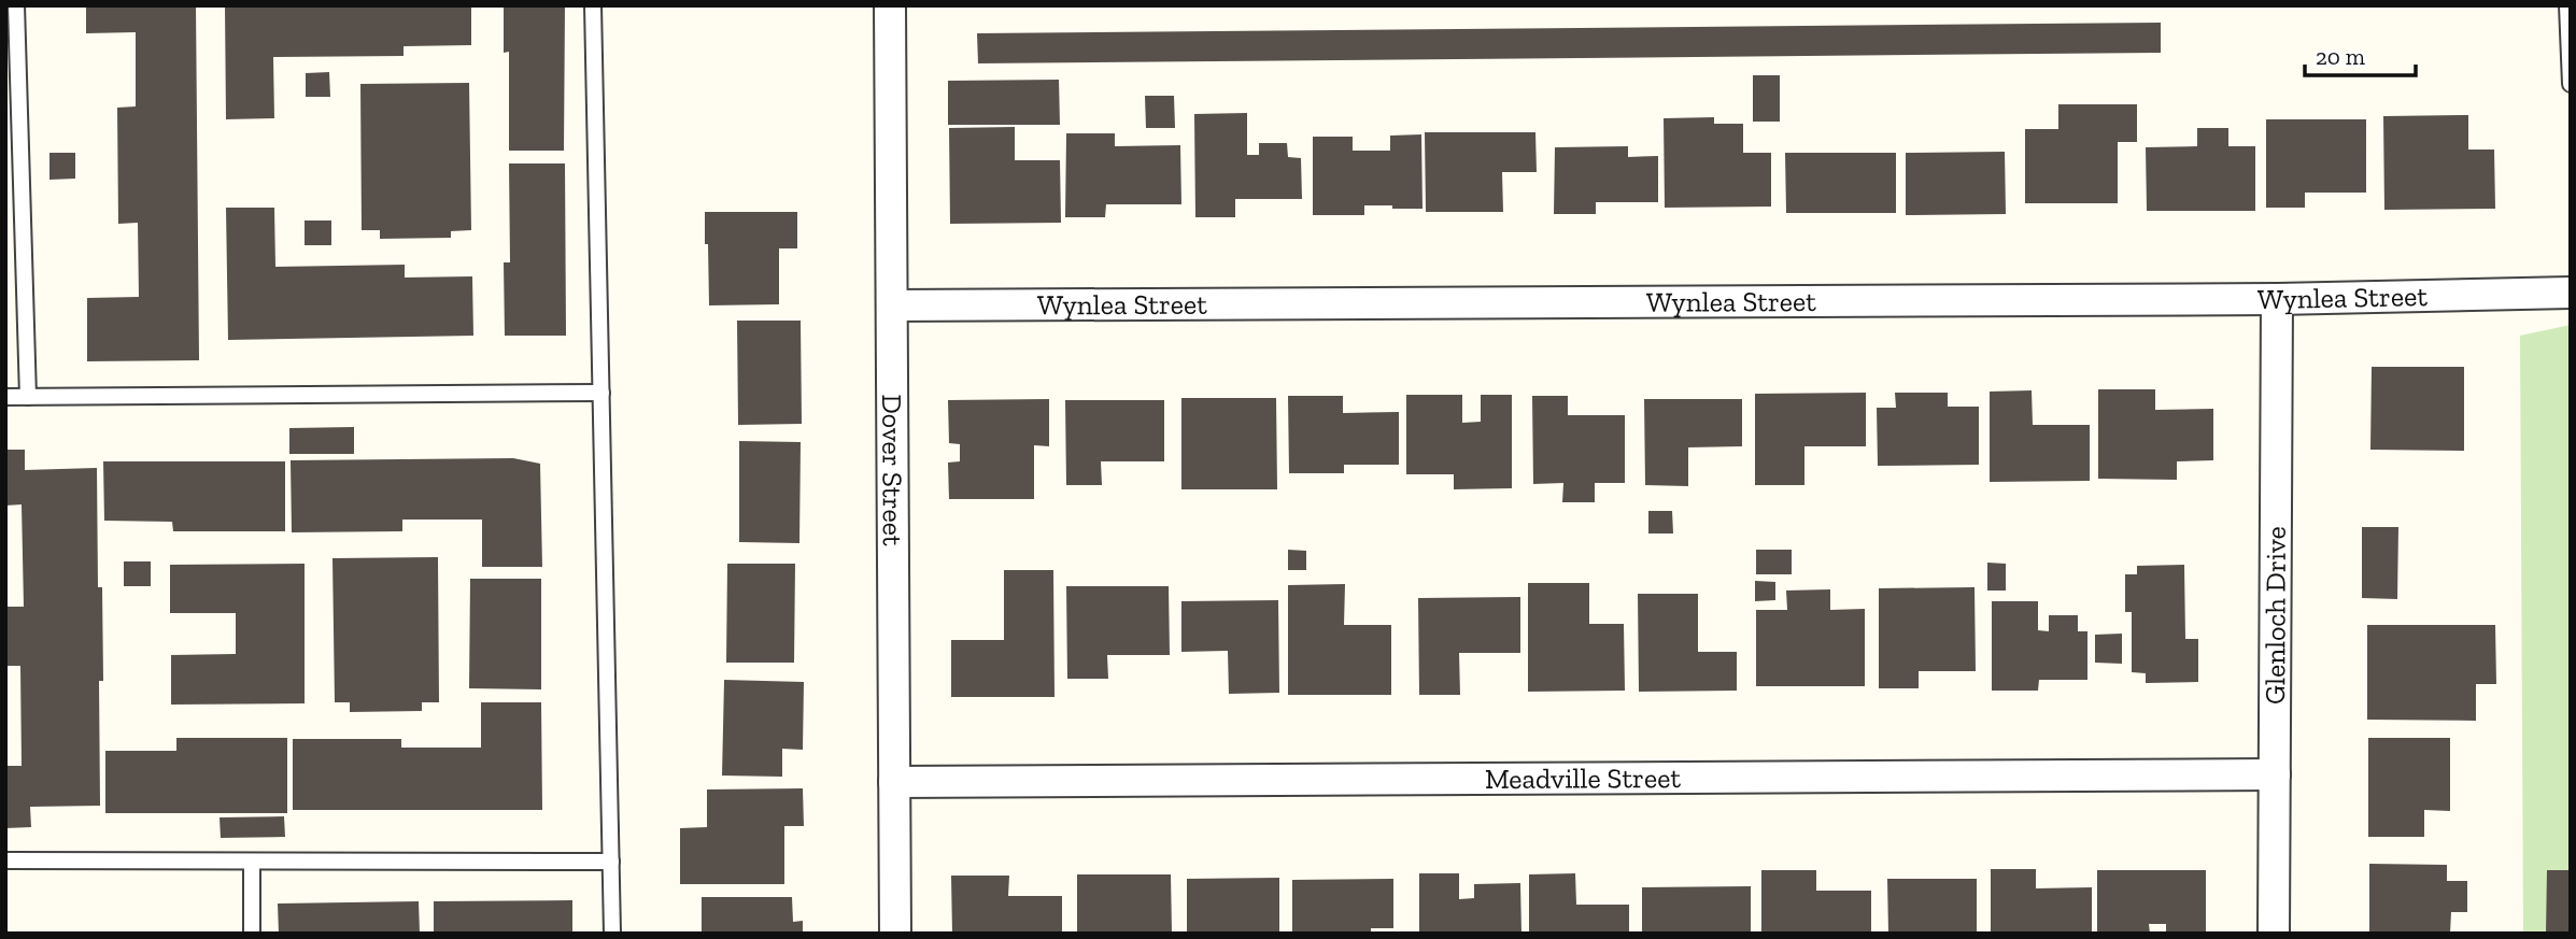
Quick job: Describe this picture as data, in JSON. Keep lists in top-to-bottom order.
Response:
{
  "streets": {
    "street": [
      "Wynlea Street",
      "Dover Street",
      "Glenloch Drive",
      "Meadville Street"
    ]
  },
  "crossings": [
    ["Wynlea Street", "Dover Street"],
    ["Wynlea Street", "Glenloch Drive"],
    ["Dover Street", "Meadville Street"],
    ["Glenloch Drive", "Meadville Street"]
  ],
  "scale_bar": "20 m"
}
